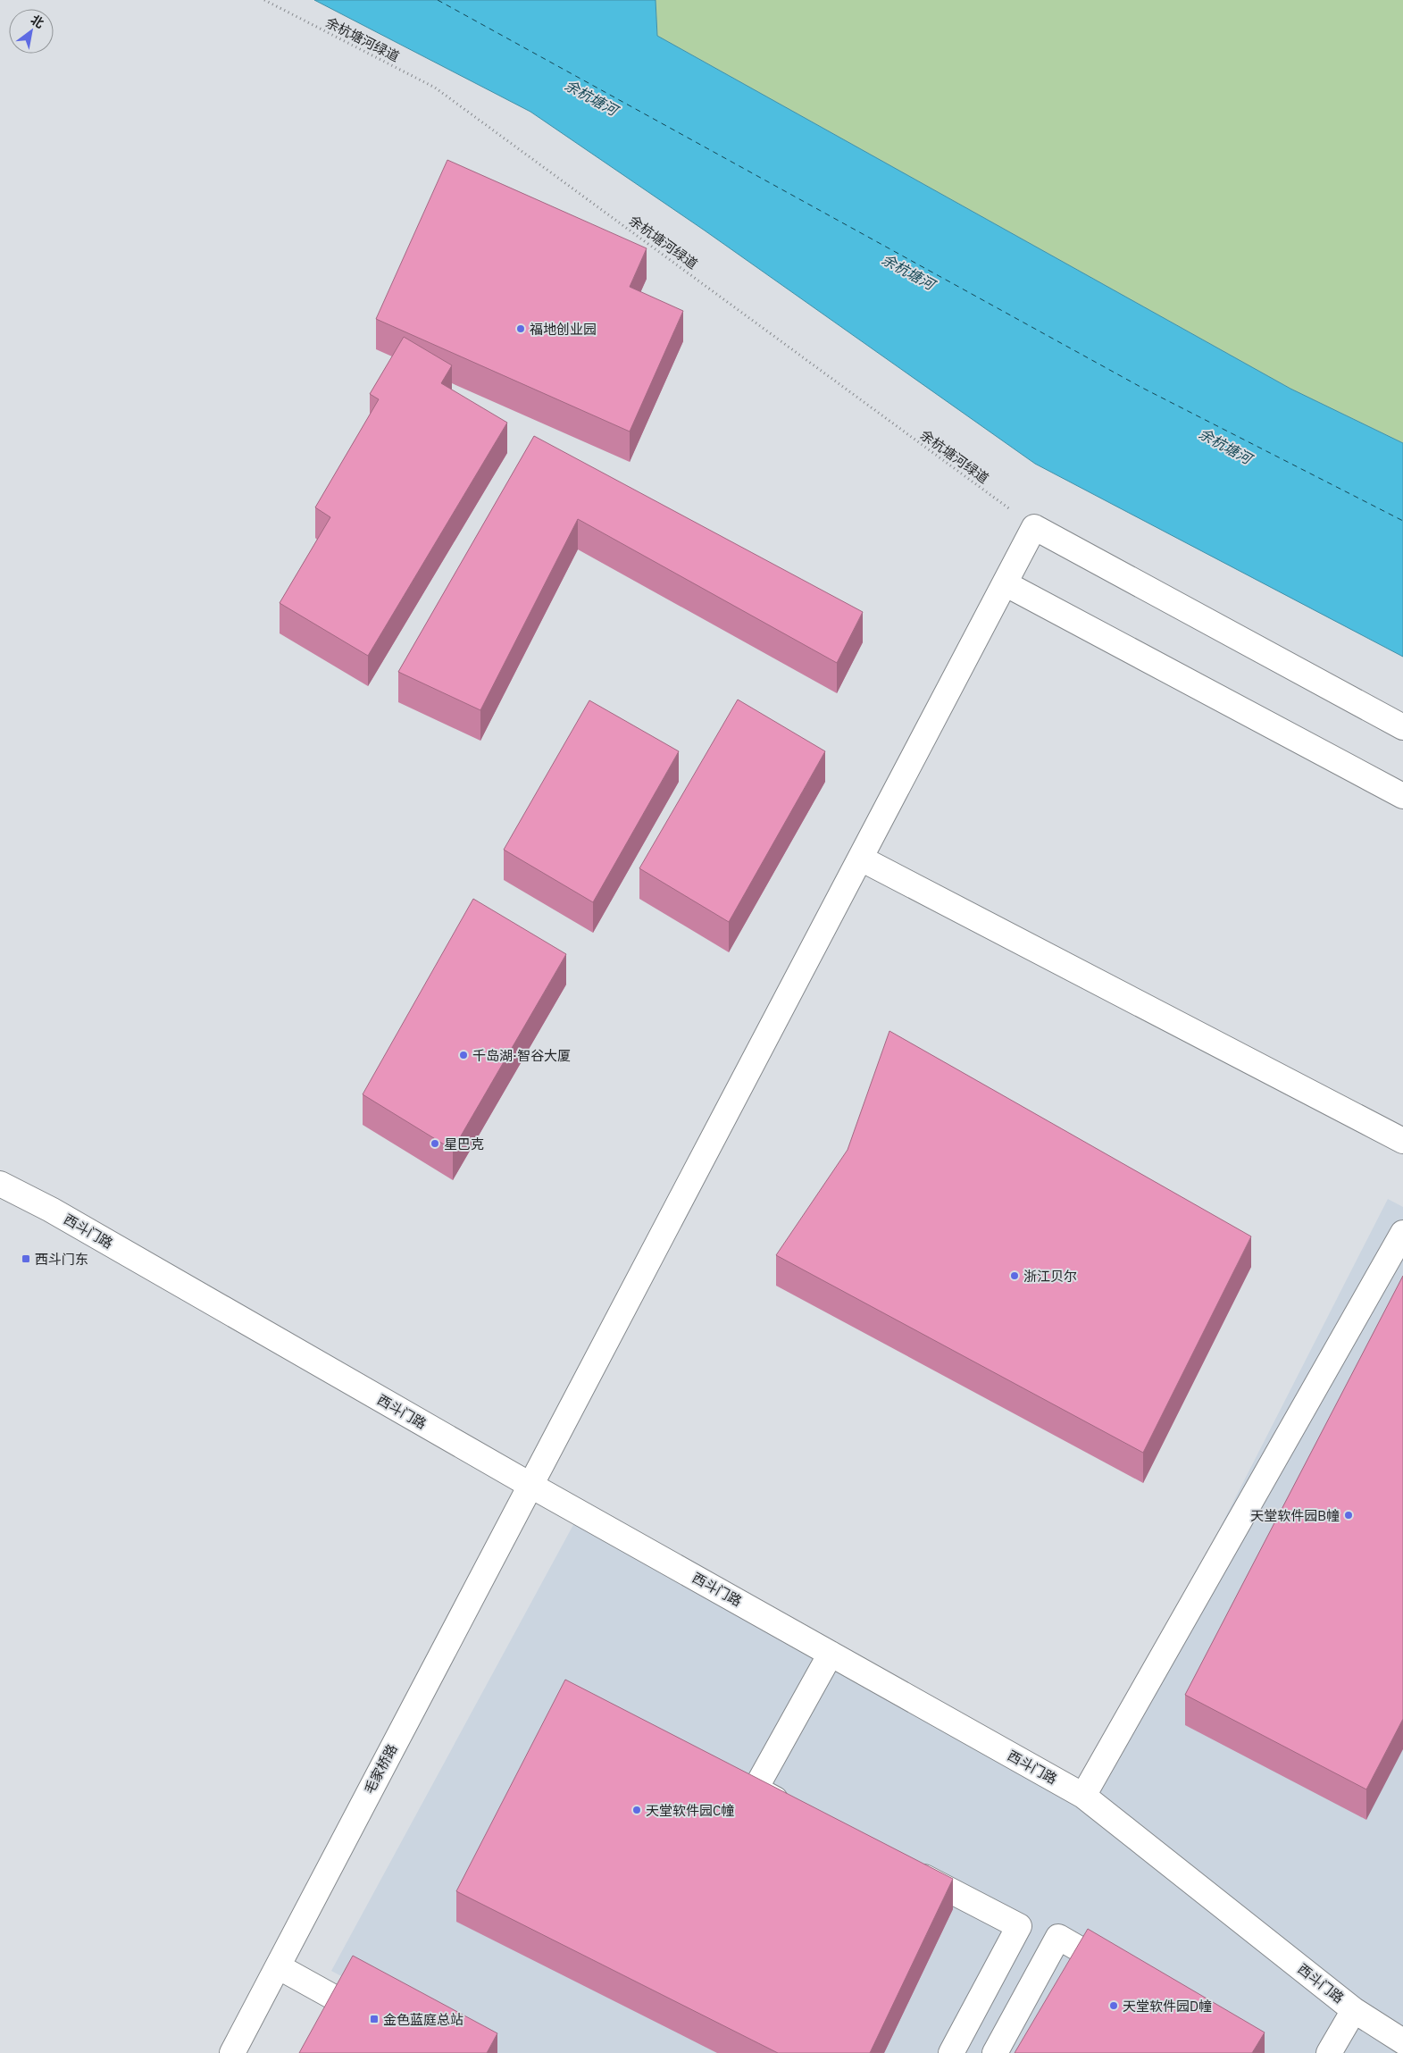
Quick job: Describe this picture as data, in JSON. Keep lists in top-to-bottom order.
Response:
{
  "streets": {
    "street": ["西斗门路", "毛家桥路"],
    "path": ["余杭塘河绿道"]
  },
  "crossings": [
    ["余杭塘河绿道", "毛家桥路"],
    ["西斗门路", "毛家桥路"]
  ],
  "water": ["余杭塘河"],
  "places": {
    "other": [
      "福地创业园",
      "千岛湖·智谷大厦",
      "星巴克",
      "浙江贝尔",
      "天堂软件园B幢",
      "天堂软件园C幢",
      "天堂软件园D幢"
    ],
    "transit": ["西斗门东", "金色蓝庭总站"]
  },
  "north": "top right"
}
